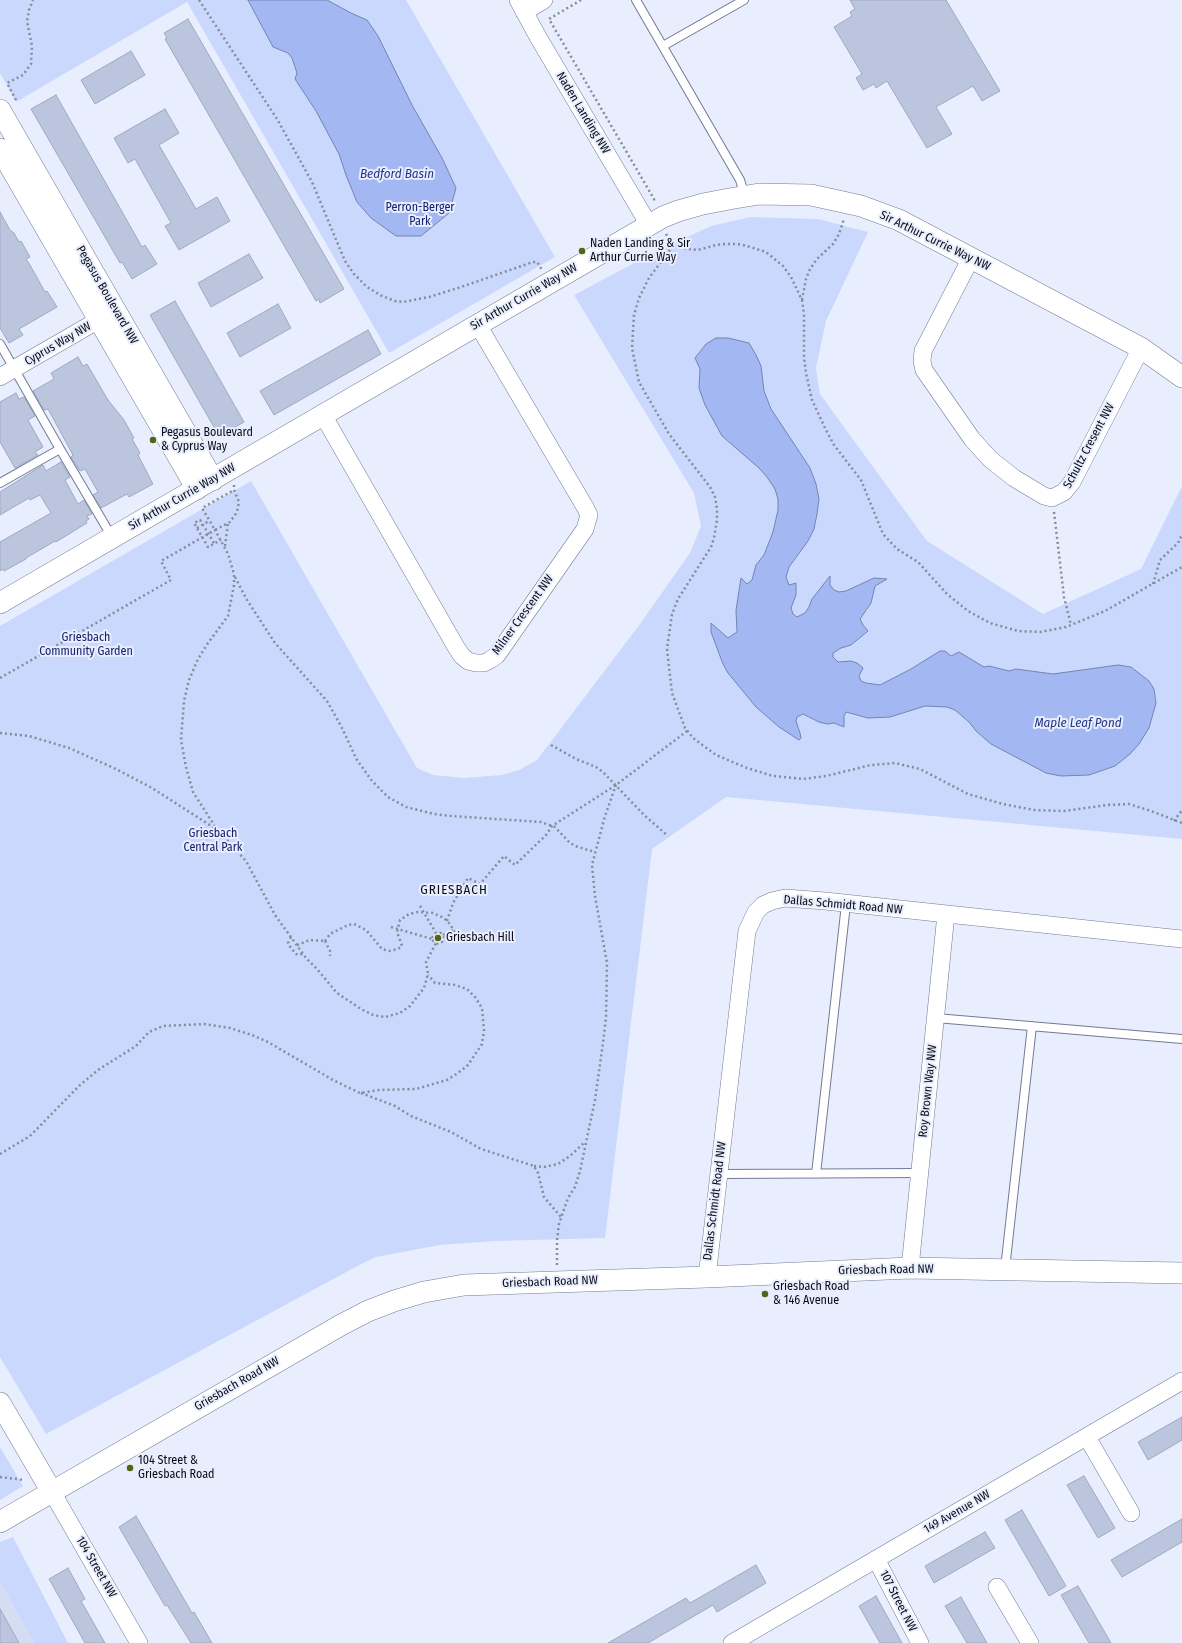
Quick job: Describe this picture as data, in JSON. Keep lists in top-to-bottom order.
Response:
{
  "streets": {
    "street": [
      "Naden Landing NW",
      "Sir Arthur Currie Way NW",
      "Pegasus Boulevard NW",
      "Cyprus Way NW",
      "Schultz Cresent NW",
      "Milner Crescent NW",
      "Dallas Schmidt Road NW",
      "Roy Brown Way NW",
      "Griesbach Road NW",
      "149 Avenue NW",
      "104 Street NW",
      "107 Street NW"
    ]
  },
  "crossings": [
    ["Naden Landing NW", "Sir Arthur Currie Way NW"],
    ["Sir Arthur Currie Way NW", "Pegasus Boulevard NW"],
    ["Sir Arthur Currie Way NW", "Schultz Cresent NW"],
    ["Sir Arthur Currie Way NW", "Milner Crescent NW"],
    ["Pegasus Boulevard NW", "Cyprus Way NW"],
    ["Dallas Schmidt Road NW", "Roy Brown Way NW"],
    ["Dallas Schmidt Road NW", "Griesbach Road NW"],
    ["Roy Brown Way NW", "Griesbach Road NW"],
    ["Griesbach Road NW", "104 Street NW"],
    ["149 Avenue NW", "107 Street NW"]
  ],
  "districts": ["GRIESBACH"],
  "water": ["Bedford Basin", "Maple Leaf Pond"],
  "parks": ["Perron-Berger Park", "Griesbach Community Garden", "Griesbach Central Park"],
  "places": [
    "Naden Landing & Sir Arthur Currie Way",
    "Pegasus Boulevard & Cyprus Way",
    "Griesbach Hill",
    "Griesbach Road & 146 Avenue",
    "104 Street & Griesbach Road"
  ]
}
